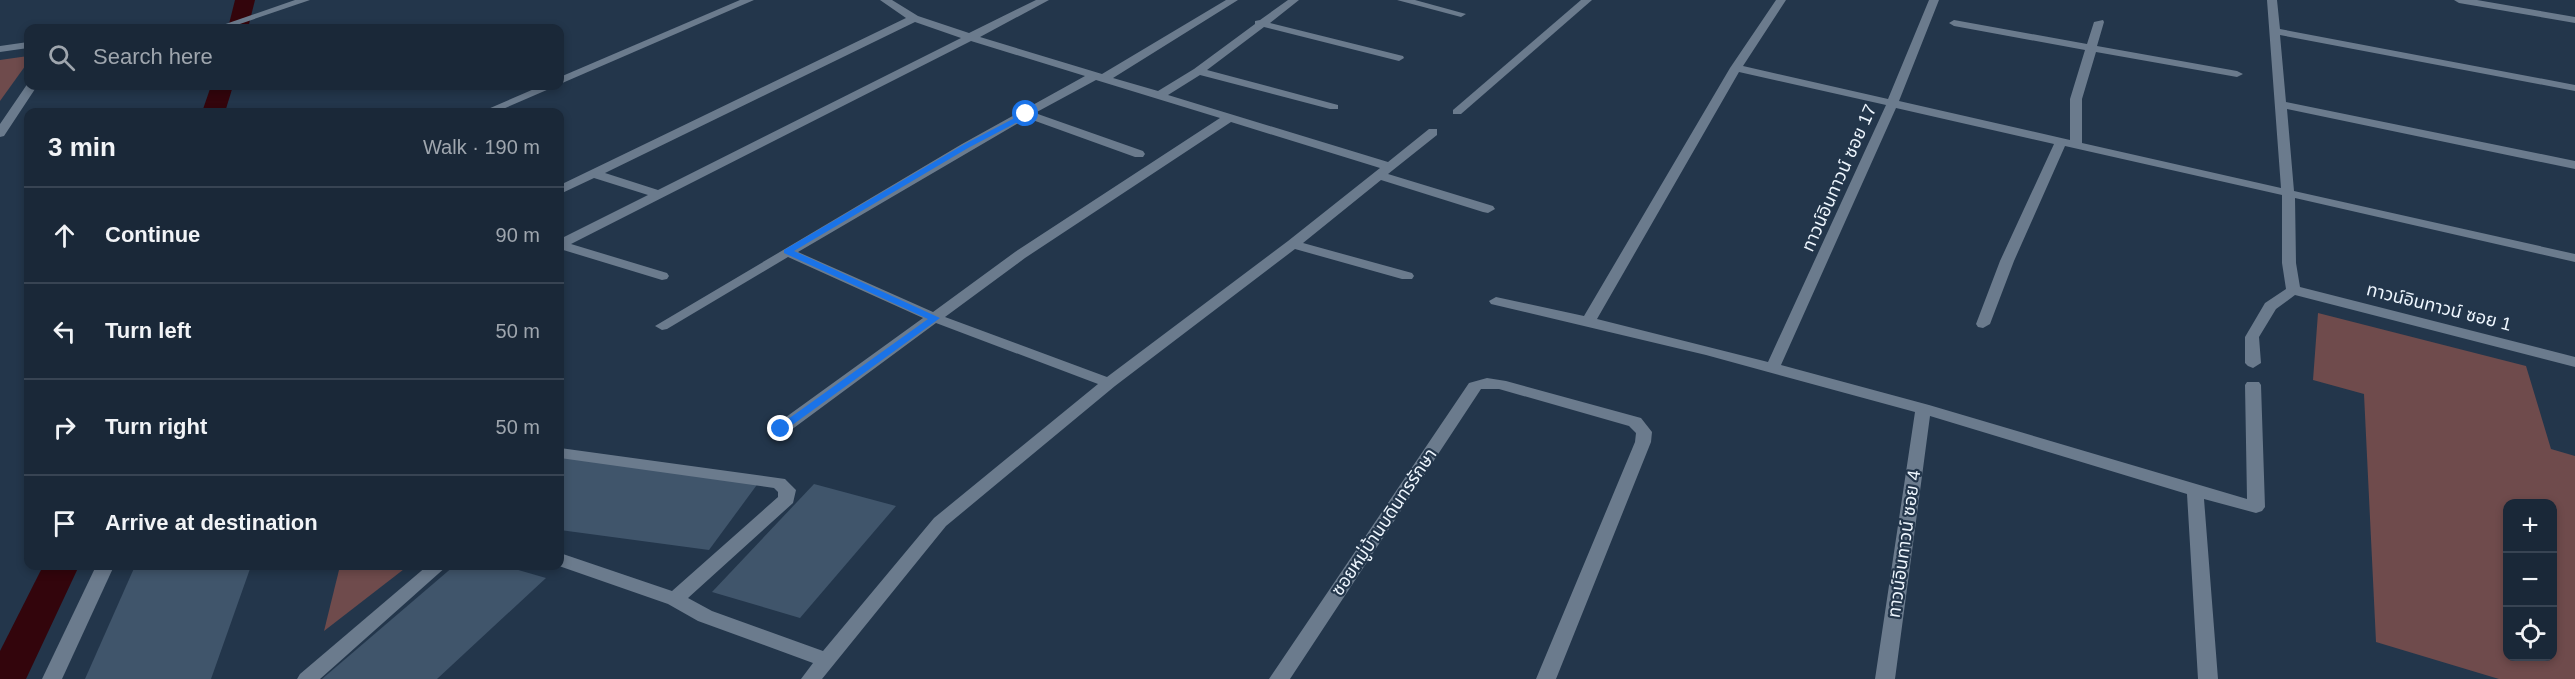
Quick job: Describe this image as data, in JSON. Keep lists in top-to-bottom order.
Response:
{
  "streets": {
    "street": [
      "ทาวน์อินทาวน์ ซอย 17",
      "ทาวน์อินทาวน์ ซอย 1",
      "ซอยหมู่บ้านบดินทรรักษา",
      "ทาวน์อินทาวน์ ซอย 4"
    ]
  },
  "page": {
    "search": "Search here",
    "heading": ["3 min", "Walk · 190 m"],
    "list": [
      ["Continue", "90 m"],
      ["Turn left", "50 m"],
      ["Turn right", "50 m"],
      "Arrive at destination"
    ],
    "map_buttons": ["+", "−"]
  }
}
